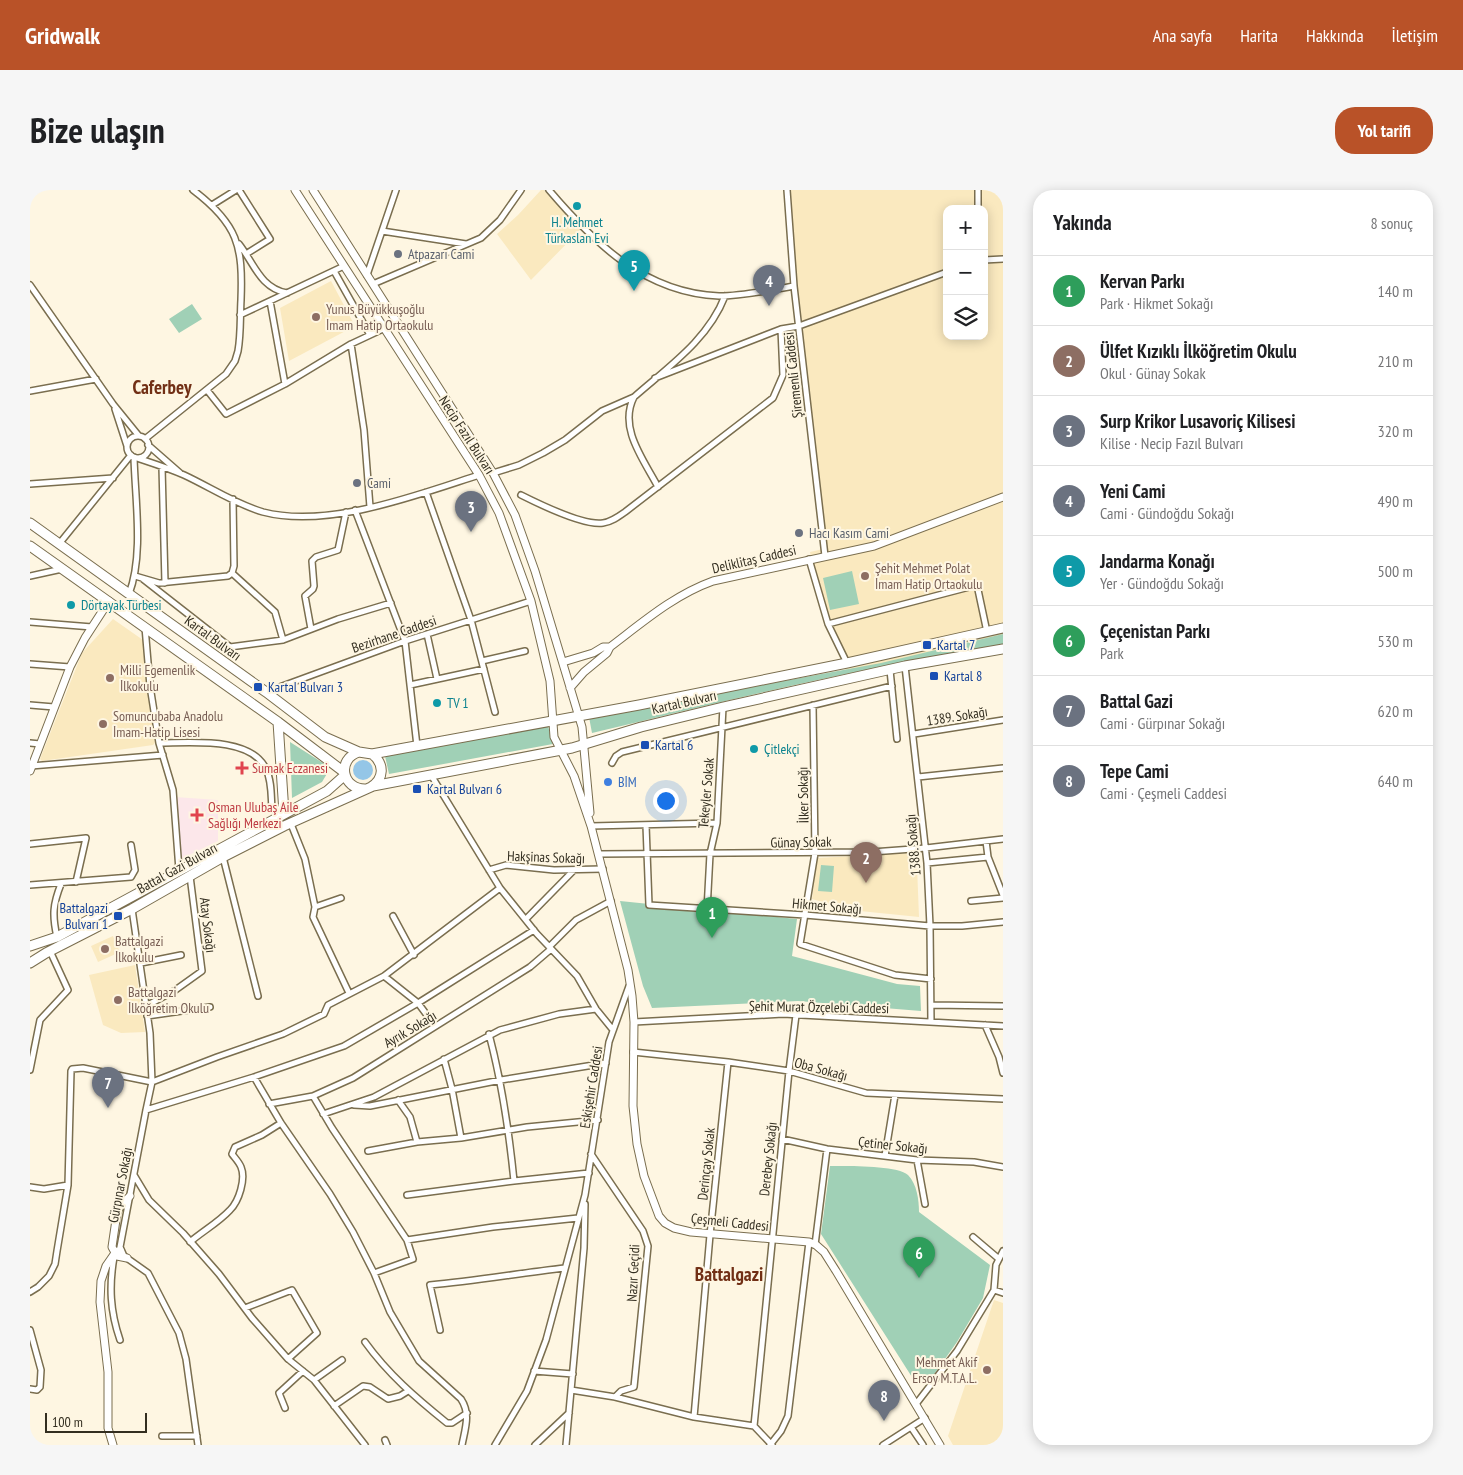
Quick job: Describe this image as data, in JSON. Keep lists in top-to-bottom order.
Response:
{
  "streets": {
    "main road": ["Kartal Bulvarı", "Battal Gazi Bulvarı"],
    "street": [
      "Şiremenli Caddesi",
      "Necip Fazıl Bulvarı",
      "Deliklitaş Caddesi",
      "Bezirhane Caddesi",
      "1389. Sokağı",
      "Tekeyler Sokak",
      "İlker Sokağı",
      "Günay Sokak",
      "1388. Sokağı",
      "Hakşinas Sokağı",
      "Hikmet Sokağı",
      "Atay Sokağı",
      "Şehit Murat Özçelebi Caddesi",
      "Ayrık Sokağı",
      "Oba Sokağı",
      "Eskişehir Caddesi",
      "Çetiner Sokağı",
      "Derebey Sokağı",
      "Derinçay Sokak",
      "Gürpınar Sokağı",
      "Çeşmeli Caddesi",
      "Nazır Geçidi"
    ]
  },
  "crossings": [
    ["Şiremenli Caddesi", "Deliklitaş Caddesi"],
    ["Necip Fazıl Bulvarı", "Deliklitaş Caddesi"],
    ["Necip Fazıl Bulvarı", "Bezirhane Caddesi"],
    ["Necip Fazıl Bulvarı", "Kartal Bulvarı"],
    ["Necip Fazıl Bulvarı", "Çeşmeli Caddesi"],
    ["Bezirhane Caddesi", "Kartal Bulvarı"],
    ["Kartal Bulvarı", "Tekeyler Sokak"],
    ["Kartal Bulvarı", "1388. Sokağı"],
    ["Kartal Bulvarı", "Battal Gazi Bulvarı"],
    ["Kartal Bulvarı", "Eskişehir Caddesi"],
    ["Kartal Bulvarı", "Çeşmeli Caddesi"],
    ["1389. Sokağı", "1388. Sokağı"],
    ["Tekeyler Sokak", "Günay Sokak"],
    ["Tekeyler Sokak", "Hikmet Sokağı"],
    ["İlker Sokağı", "Günay Sokak"],
    ["İlker Sokağı", "1388. Sokağı"],
    ["İlker Sokağı", "Hikmet Sokağı"],
    ["Günay Sokak", "1388. Sokağı"],
    ["Günay Sokak", "Hikmet Sokağı"],
    ["Günay Sokak", "Çeşmeli Caddesi"],
    ["1388. Sokağı", "Hikmet Sokağı"],
    ["1388. Sokağı", "Şehit Murat Özçelebi Caddesi"],
    ["Hakşinas Sokağı", "Eskişehir Caddesi"],
    ["Hakşinas Sokağı", "Çeşmeli Caddesi"],
    ["Battal Gazi Bulvarı", "Atay Sokağı"],
    ["Battal Gazi Bulvarı", "Gürpınar Sokağı"],
    ["Atay Sokağı", "Gürpınar Sokağı"],
    ["Şehit Murat Özçelebi Caddesi", "Derebey Sokağı"],
    ["Şehit Murat Özçelebi Caddesi", "Çeşmeli Caddesi"],
    ["Ayrık Sokağı", "Eskişehir Caddesi"],
    ["Ayrık Sokağı", "Çeşmeli Caddesi"],
    ["Oba Sokağı", "Derebey Sokağı"],
    ["Oba Sokağı", "Derinçay Sokak"],
    ["Oba Sokağı", "Çeşmeli Caddesi"],
    ["Eskişehir Caddesi", "Nazır Geçidi"],
    ["Çetiner Sokağı", "Derebey Sokağı"],
    ["Derebey Sokağı", "Çeşmeli Caddesi"],
    ["Derinçay Sokak", "Çeşmeli Caddesi"]
  ],
  "districts": ["Caferbey", "Battalgazi"],
  "places": {
    "other": [
      "H. Mehmet Türkaslan Evi",
      "Atpazarı Cami",
      "Yunus Büyükkuşoğlu İmam Hatip Ortaokulu",
      "Cami",
      "Hacı Kasım Cami",
      "Şehit Mehmet Polat İmam Hatip Ortaokulu",
      "Dörtayak Türbesi",
      "Milli Egemenlik İlkokulu",
      "TV 1",
      "Somuncubaba Anadolu İmam-Hatip Lisesi",
      "Çitlekçi",
      "BİM",
      "Battalgazi İlkokulu",
      "Battalgazi İlköğretim Okulu",
      "Mehmet Akif Ersoy M.T.A.L."
    ],
    "transit": [
      "Kartal 7",
      "Kartal 8",
      "Kartal Bulvarı 3",
      "Kartal 6",
      "Kartal Bulvarı 6",
      "Battalgazi Bulvarı 1"
    ],
    "health": ["Sumak Eczanesi", "Osman Ulubaş Aile Sağlığı Merkezi"]
  },
  "scale_bar": "100 m",
  "page": {
    "header": "Gridwalk",
    "nav": [
      "Ana sayfa",
      "Harita",
      "Hakkında",
      "İletişim"
    ],
    "title": "Bize ulaşın",
    "buttons": "Yol tarifi",
    "heading": ["Yakında", "8 sonuç"],
    "map_buttons": ["+", "−"],
    "pins": [
      "5",
      "4",
      "3",
      "2",
      "1",
      "7",
      "6",
      "8"
    ],
    "list": [
      {
        "mark": "1",
        "name": "Kervan Parkı",
        "note": "Park · Hikmet Sokağı",
        "value": "140 m"
      },
      {
        "mark": "2",
        "name": "Ülfet Kızıklı İlköğretim Okulu",
        "note": "Okul · Günay Sokak",
        "value": "210 m"
      },
      {
        "mark": "3",
        "name": "Surp Krikor Lusavoriç Kilisesi",
        "note": "Kilise · Necip Fazıl Bulvarı",
        "value": "320 m"
      },
      {
        "mark": "4",
        "name": "Yeni Cami",
        "note": "Cami · Gündoğdu Sokağı",
        "value": "490 m"
      },
      {
        "mark": "5",
        "name": "Jandarma Konağı",
        "note": "Yer · Gündoğdu Sokağı",
        "value": "500 m"
      },
      {
        "mark": "6",
        "name": "Çeçenistan Parkı",
        "note": "Park",
        "value": "530 m"
      },
      {
        "mark": "7",
        "name": "Battal Gazi",
        "note": "Cami · Gürpınar Sokağı",
        "value": "620 m"
      },
      {
        "mark": "8",
        "name": "Tepe Cami",
        "note": "Cami · Çeşmeli Caddesi",
        "value": "640 m"
      }
    ],
    "scale": "100 m"
  }
}
